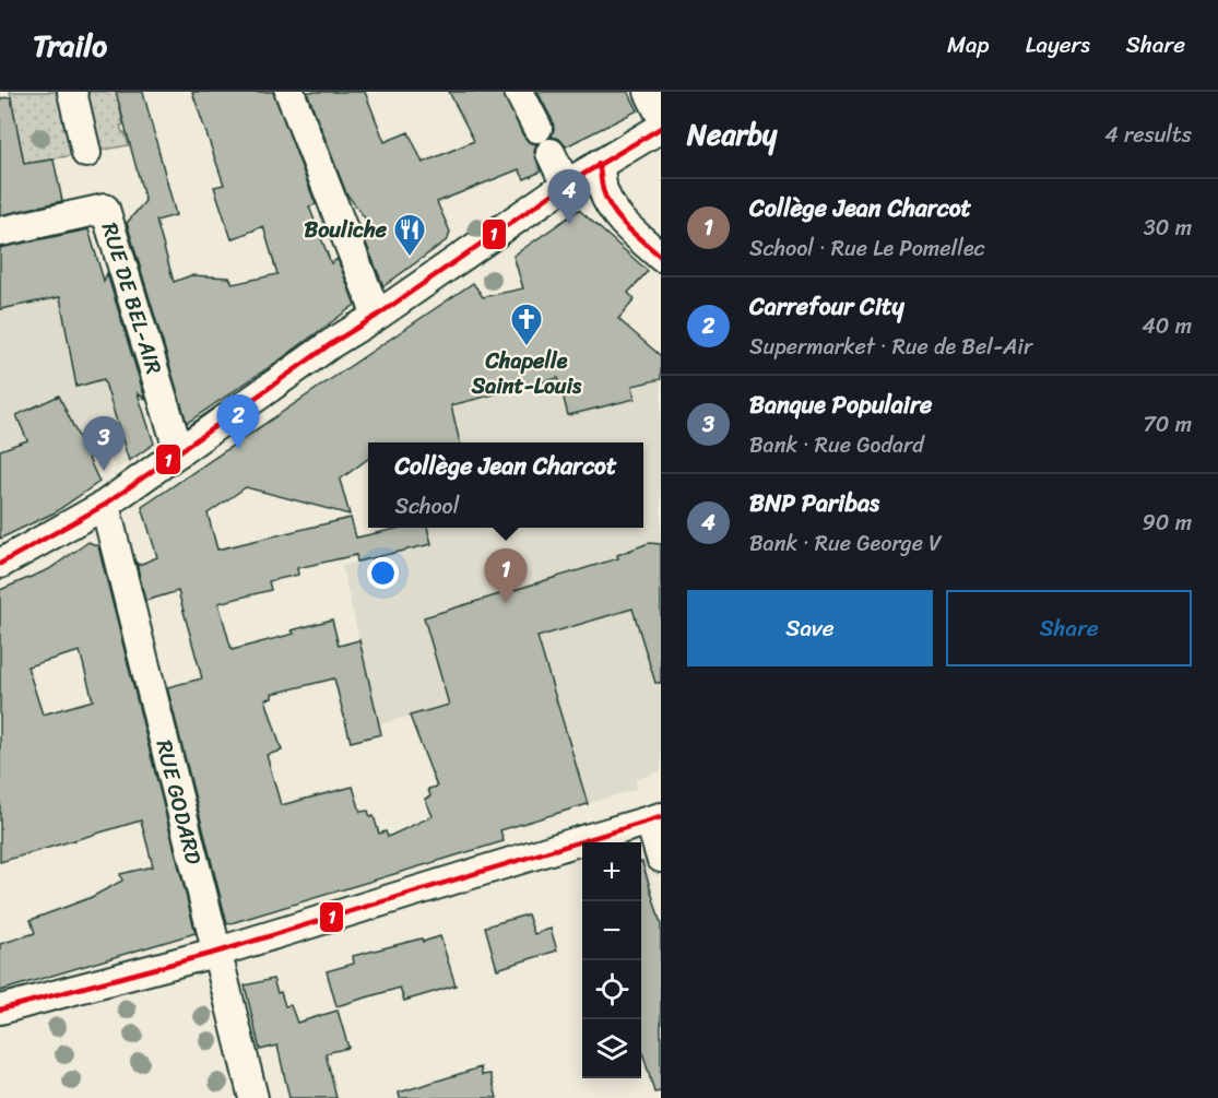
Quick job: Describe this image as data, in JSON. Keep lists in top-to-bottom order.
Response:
{
  "streets": {
    "street": ["RUE DE BEL-AIR", "RUE GODARD"]
  },
  "places": {
    "restaurant": ["Bouliche"],
    "church": ["Chapelle Saint-Louis"]
  },
  "lines": ["transit line 1"],
  "page": {
    "header": "Trailo",
    "nav": ["Map", "Layers", "Share"],
    "heading": ["Nearby", "4 results"],
    "pins": [
      "4",
      "2",
      "3",
      "1"
    ],
    "list": [
      {
        "mark": "1",
        "name": "Collège Jean Charcot",
        "note": "School · Rue Le Pomellec",
        "value": "30 m"
      },
      {
        "mark": "2",
        "name": "Carrefour City",
        "note": "Supermarket · Rue de Bel-Air",
        "value": "40 m"
      },
      {
        "mark": "3",
        "name": "Banque Populaire",
        "note": "Bank · Rue Godard",
        "value": "70 m"
      },
      {
        "mark": "4",
        "name": "BNP Paribas",
        "note": "Bank · Rue George V",
        "value": "90 m"
      }
    ],
    "popup": ["Collège Jean Charcot", "School"],
    "buttons": ["Save", "Share"],
    "map_buttons": ["+", "−"]
  }
}
